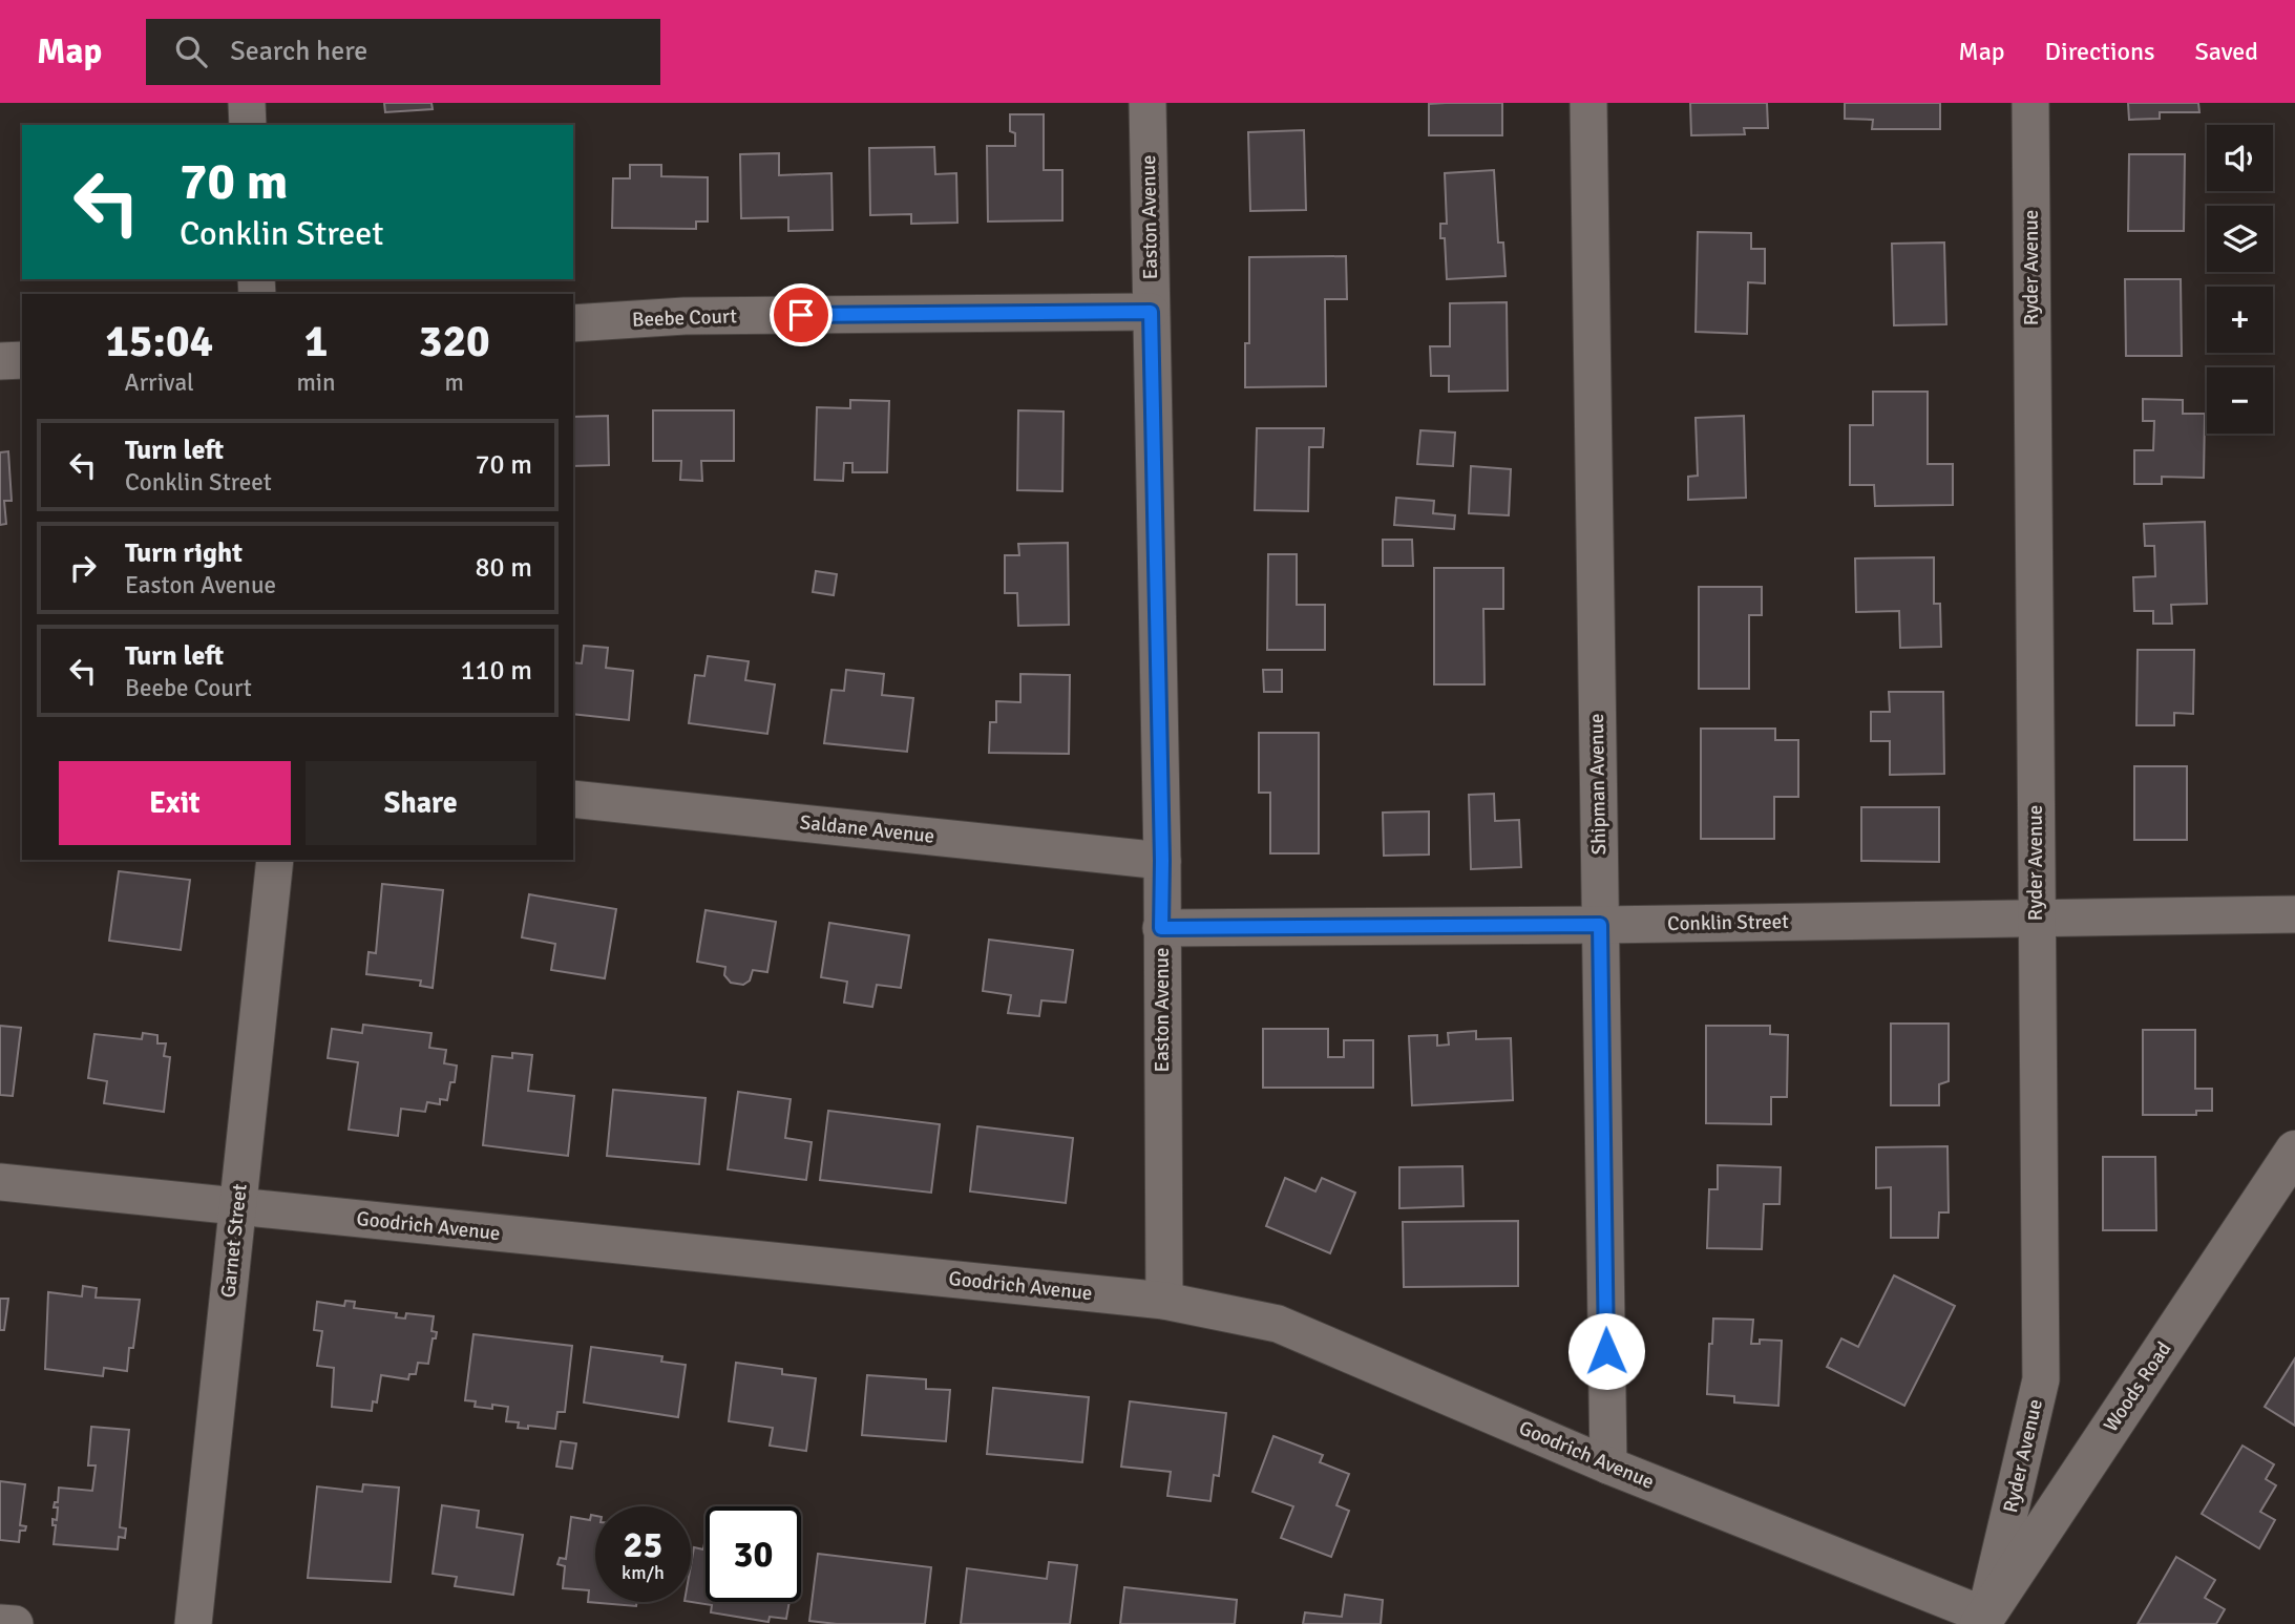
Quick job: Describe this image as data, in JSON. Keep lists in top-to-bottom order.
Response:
{
  "streets": {
    "street": [
      "Easton Avenue",
      "Ryder Avenue",
      "Beebe Court",
      "Shipman Avenue",
      "Saldane Avenue",
      "Conklin Street",
      "Goodrich Avenue",
      "Garnet Street",
      "Woods Road"
    ]
  },
  "crossings": [
    ["Easton Avenue", "Beebe Court"],
    ["Easton Avenue", "Saldane Avenue"],
    ["Easton Avenue", "Conklin Street"],
    ["Easton Avenue", "Goodrich Avenue"],
    ["Ryder Avenue", "Conklin Street"],
    ["Ryder Avenue", "Goodrich Avenue"],
    ["Ryder Avenue", "Woods Road"],
    ["Shipman Avenue", "Conklin Street"],
    ["Shipman Avenue", "Goodrich Avenue"],
    ["Goodrich Avenue", "Garnet Street"],
    ["Goodrich Avenue", "Woods Road"]
  ],
  "page": {
    "header": "Map",
    "search": "Search here",
    "nav": ["Map", "Directions", "Saved"],
    "map_buttons": ["+", "−"],
    "turn": ["70 m", "Conklin Street"],
    "eta": [
      "15:04",
      "Arrival",
      "1",
      "min",
      "320",
      "m"
    ],
    "list": [
      {
        "name": "Turn left",
        "note": "Conklin Street",
        "value": "70 m"
      },
      {
        "name": "Turn right",
        "note": "Easton Avenue",
        "value": "80 m"
      },
      {
        "name": "Turn left",
        "note": "Beebe Court",
        "value": "110 m"
      }
    ],
    "buttons": ["Exit", "Share"],
    "speed": "25 km/h",
    "limit": "30"
  }
}
